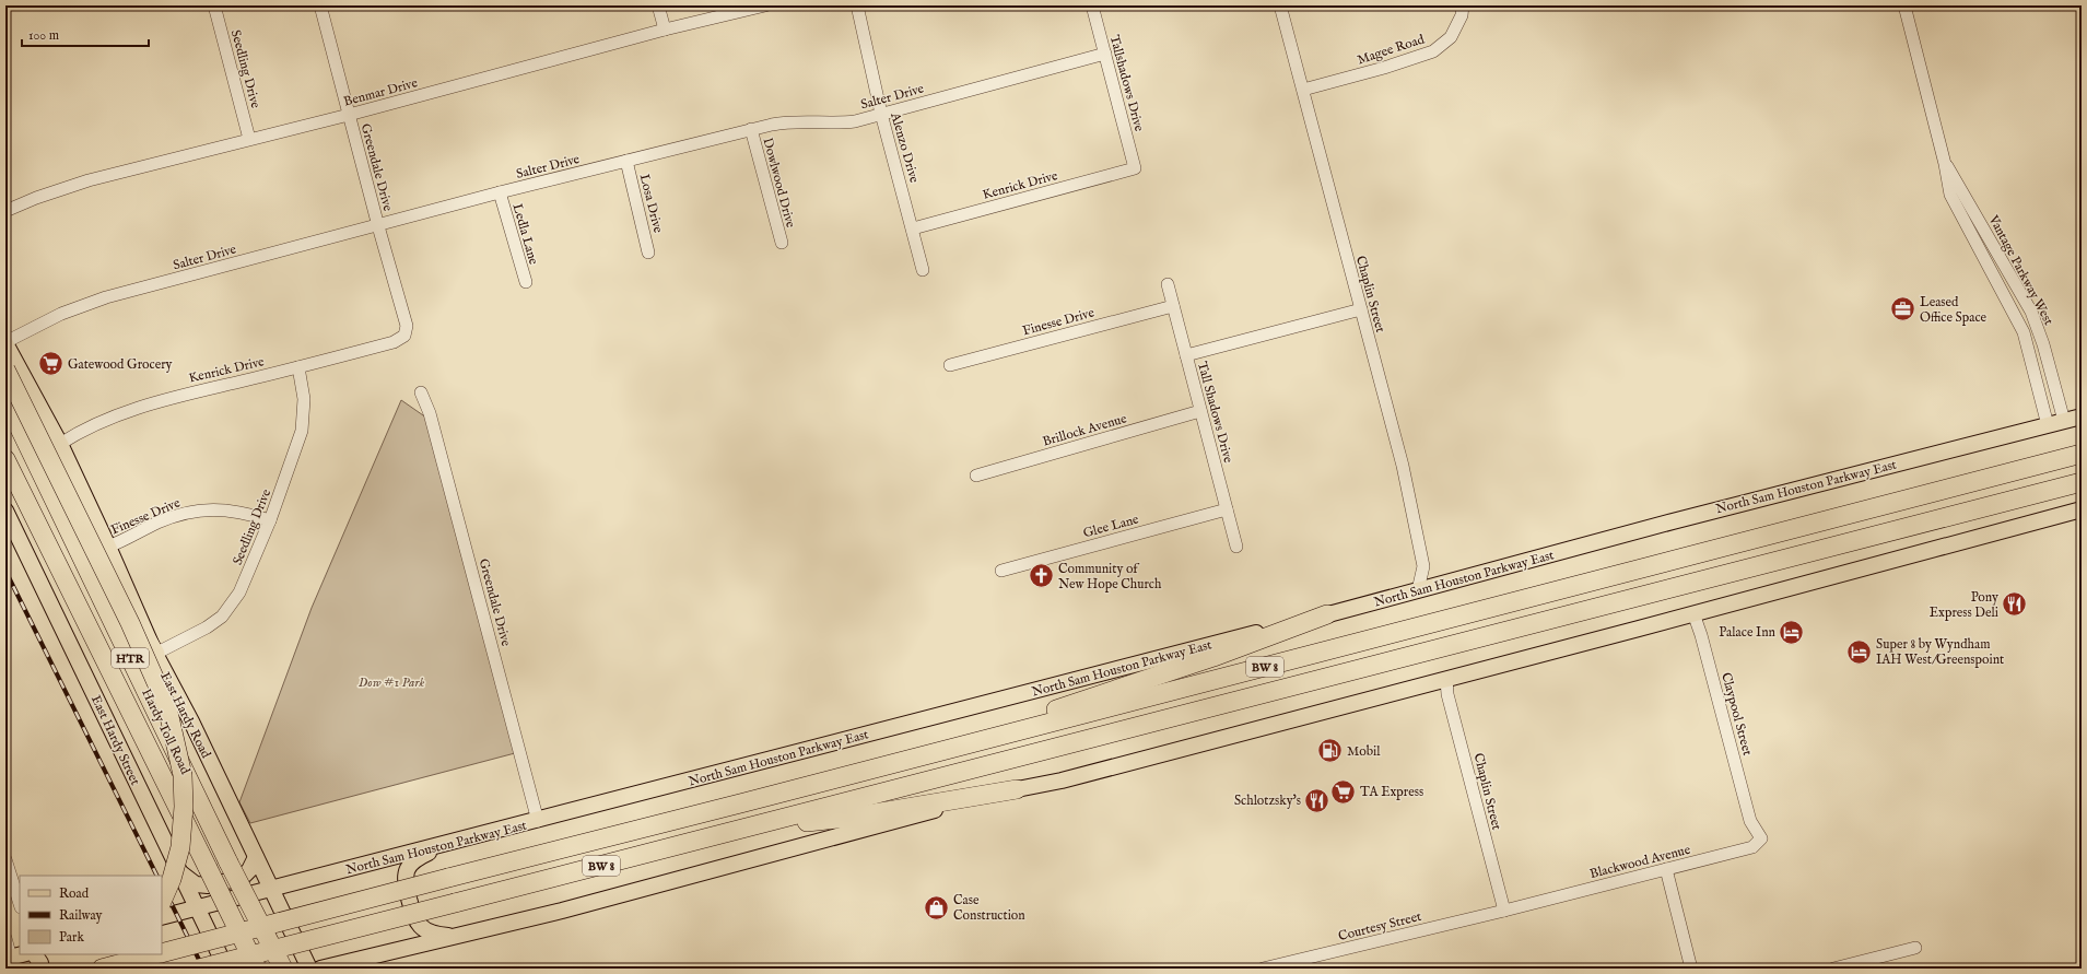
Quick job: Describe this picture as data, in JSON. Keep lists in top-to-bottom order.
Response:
{
  "streets": {
    "highway": ["HTR", "BW 8", "Hardy Toll Road"],
    "main road": ["North Sam Houston Parkway East", "East Hardy Road", "East Hardy Street"],
    "street": [
      "Magee Road",
      "Seedling Drive",
      "Tallshadows Drive",
      "Benmar Drive",
      "Salter Drive",
      "Alenzo Drive",
      "Greendale Drive",
      "Dowlwood Drive",
      "Kenrick Drive",
      "Losa Drive",
      "Ledla Lane",
      "Vantage Parkway West",
      "Chaplin Street",
      "Finesse Drive",
      "Tall Shadows Drive",
      "Brillock Avenue",
      "Glee Lane",
      "Claypool Street",
      "Blackwood Avenue",
      "Courtesy Street"
    ]
  },
  "crossings": [
    ["Magee Road", "Chaplin Street"],
    ["Seedling Drive", "Benmar Drive"],
    ["Seedling Drive", "Kenrick Drive"],
    ["Seedling Drive", "Finesse Drive"],
    ["Seedling Drive", "East Hardy Road"],
    ["Tallshadows Drive", "Salter Drive"],
    ["Tallshadows Drive", "Kenrick Drive"],
    ["Benmar Drive", "Greendale Drive"],
    ["Salter Drive", "Alenzo Drive"],
    ["Salter Drive", "Greendale Drive"],
    ["Salter Drive", "Dowlwood Drive"],
    ["Salter Drive", "Losa Drive"],
    ["Salter Drive", "Ledla Lane"],
    ["Salter Drive", "East Hardy Road"],
    ["Alenzo Drive", "Kenrick Drive"],
    ["Greendale Drive", "Kenrick Drive"],
    ["Greendale Drive", "North Sam Houston Parkway East"],
    ["Kenrick Drive", "East Hardy Road"],
    ["Vantage Parkway West", "North Sam Houston Parkway East"],
    ["Chaplin Street", "North Sam Houston Parkway East"],
    ["Chaplin Street", "Blackwood Avenue"],
    ["Chaplin Street", "Courtesy Street"],
    ["Finesse Drive", "Tall Shadows Drive"],
    ["Finesse Drive", "East Hardy Road"],
    ["Tall Shadows Drive", "Brillock Avenue"],
    ["Tall Shadows Drive", "Glee Lane"],
    ["North Sam Houston Parkway East", "East Hardy Road"],
    ["North Sam Houston Parkway East", "East Hardy Street"],
    ["Claypool Street", "Blackwood Avenue"],
    ["Blackwood Avenue", "Courtesy Street"]
  ],
  "parks": ["Dow #1 Park"],
  "places": {
    "office": ["Leased Office Space"],
    "supermarket": ["Gatewood Grocery", "TA Express"],
    "church": ["Community of New Hope Church"],
    "restaurant": ["Pony Express Deli", "Schlotzsky's"],
    "hotel": ["Palace Inn", "Super 8 by Wyndham IAH West/Greenspoint"],
    "fuel station": ["Mobil"],
    "shop": ["Case Construction"]
  },
  "legend": ["Road", "Railway", "Park"],
  "scale_bar": "100 m"
}
